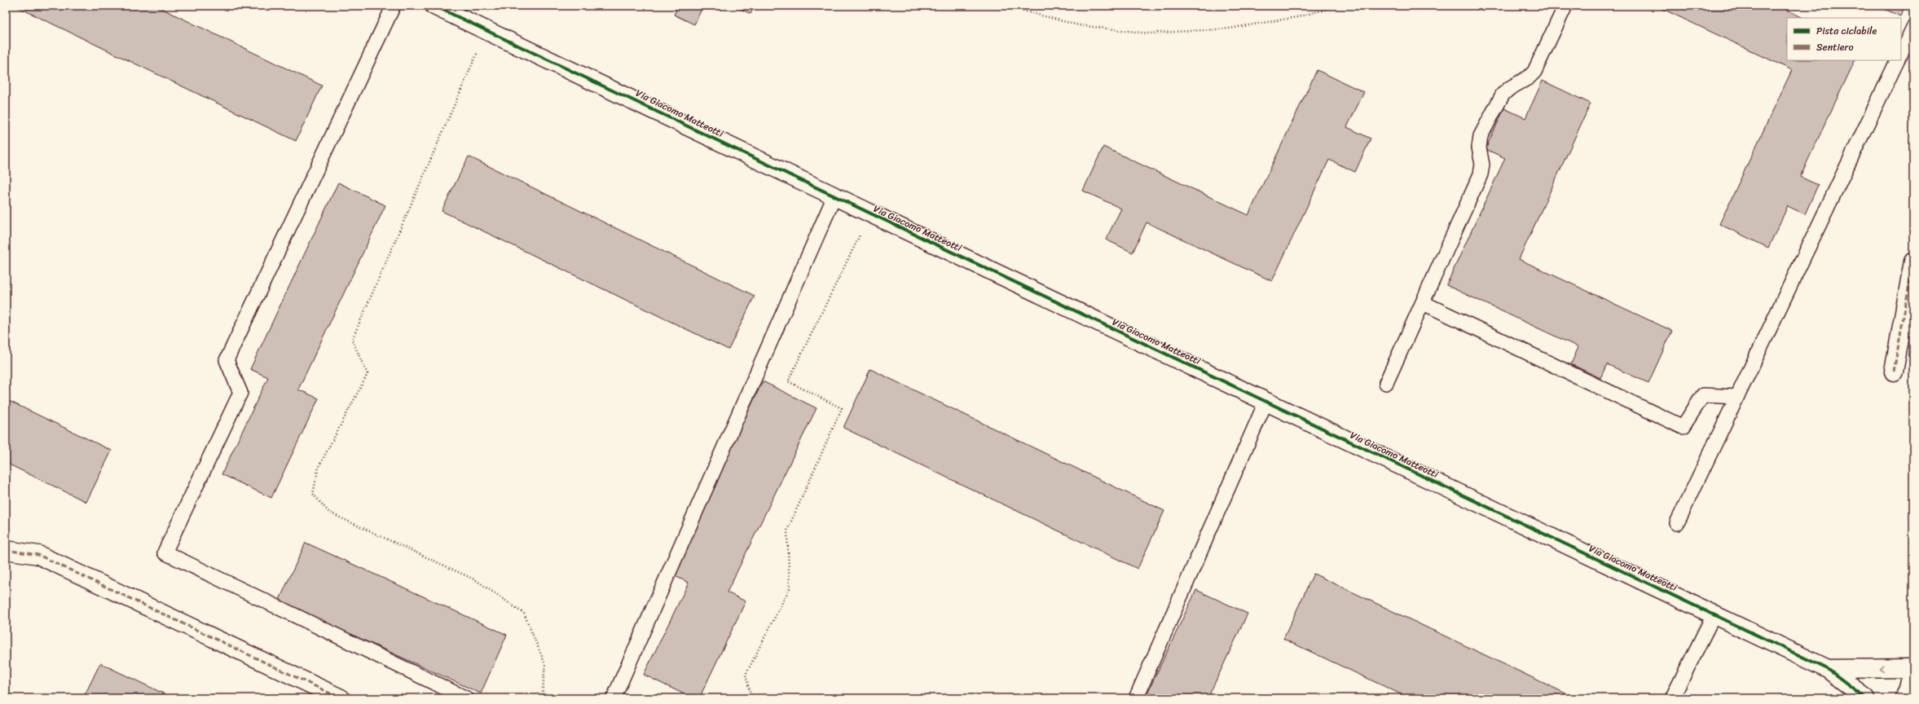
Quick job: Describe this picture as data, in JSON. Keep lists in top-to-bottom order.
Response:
{
  "streets": {
    "street": ["Via Giacomo Matteotti"]
  },
  "legend": ["Pista ciclabile", "Sentiero"]
}
